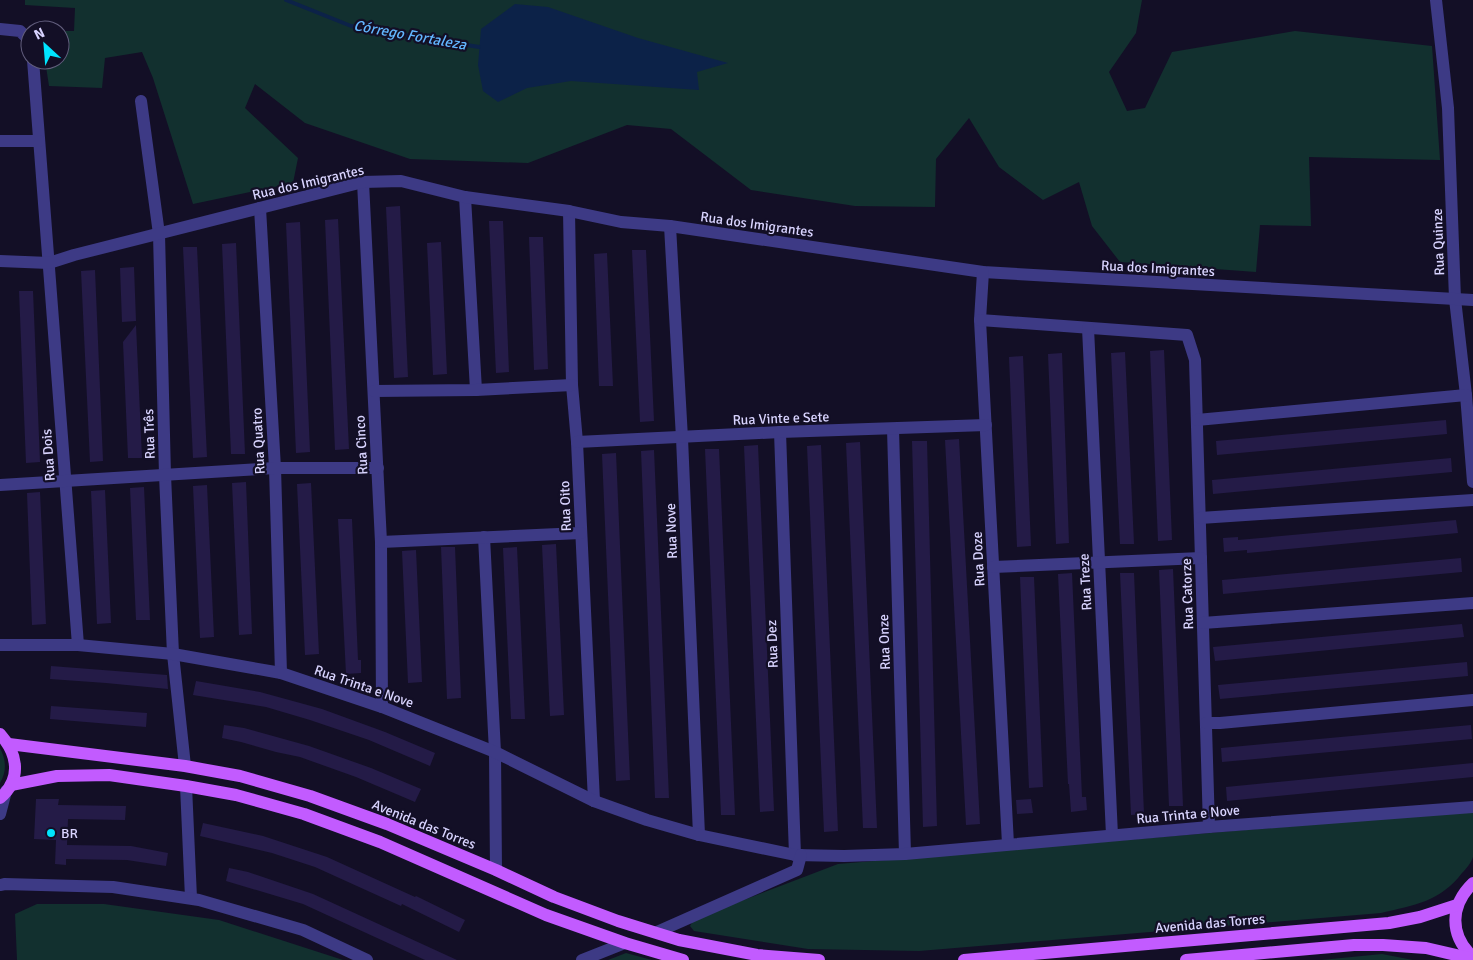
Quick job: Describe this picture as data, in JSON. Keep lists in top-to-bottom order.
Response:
{
  "streets": {
    "main road": ["Avenida das Torres"],
    "street": [
      "Rua dos Imigrantes",
      "Rua Quinze",
      "Rua Vinte e Sete",
      "Rua Três",
      "Rua Quatro",
      "Rua Cinco",
      "Rua Dois",
      "Rua Oito",
      "Rua Nove",
      "Rua Doze",
      "Rua Treze",
      "Rua Catorze",
      "Rua Onze",
      "Rua Dez",
      "Rua Trinta e Nove"
    ]
  },
  "crossings": [
    ["Rua dos Imigrantes", "Rua Quinze"],
    ["Rua dos Imigrantes", "Rua Três"],
    ["Rua dos Imigrantes", "Rua Quatro"],
    ["Rua dos Imigrantes", "Rua Cinco"],
    ["Rua dos Imigrantes", "Rua Dois"],
    ["Rua dos Imigrantes", "Rua Oito"],
    ["Rua dos Imigrantes", "Rua Nove"],
    ["Rua dos Imigrantes", "Rua Doze"],
    ["Rua Vinte e Sete", "Rua Oito"],
    ["Rua Vinte e Sete", "Rua Nove"],
    ["Rua Vinte e Sete", "Rua Doze"],
    ["Rua Vinte e Sete", "Rua Onze"],
    ["Rua Vinte e Sete", "Rua Dez"],
    ["Rua Três", "Rua Trinta e Nove"],
    ["Rua Três", "Avenida das Torres"],
    ["Rua Quatro", "Rua Trinta e Nove"],
    ["Rua Cinco", "Rua Trinta e Nove"],
    ["Rua Dois", "Rua Trinta e Nove"],
    ["Rua Oito", "Rua Trinta e Nove"],
    ["Rua Nove", "Rua Trinta e Nove"],
    ["Rua Doze", "Rua Trinta e Nove"],
    ["Rua Treze", "Rua Catorze"],
    ["Rua Treze", "Rua Trinta e Nove"],
    ["Rua Catorze", "Rua Trinta e Nove"],
    ["Rua Onze", "Rua Trinta e Nove"],
    ["Rua Dez", "Rua Trinta e Nove"]
  ],
  "water": ["Córrego Fortaleza"],
  "places": ["BR"],
  "north": "top left"
}
